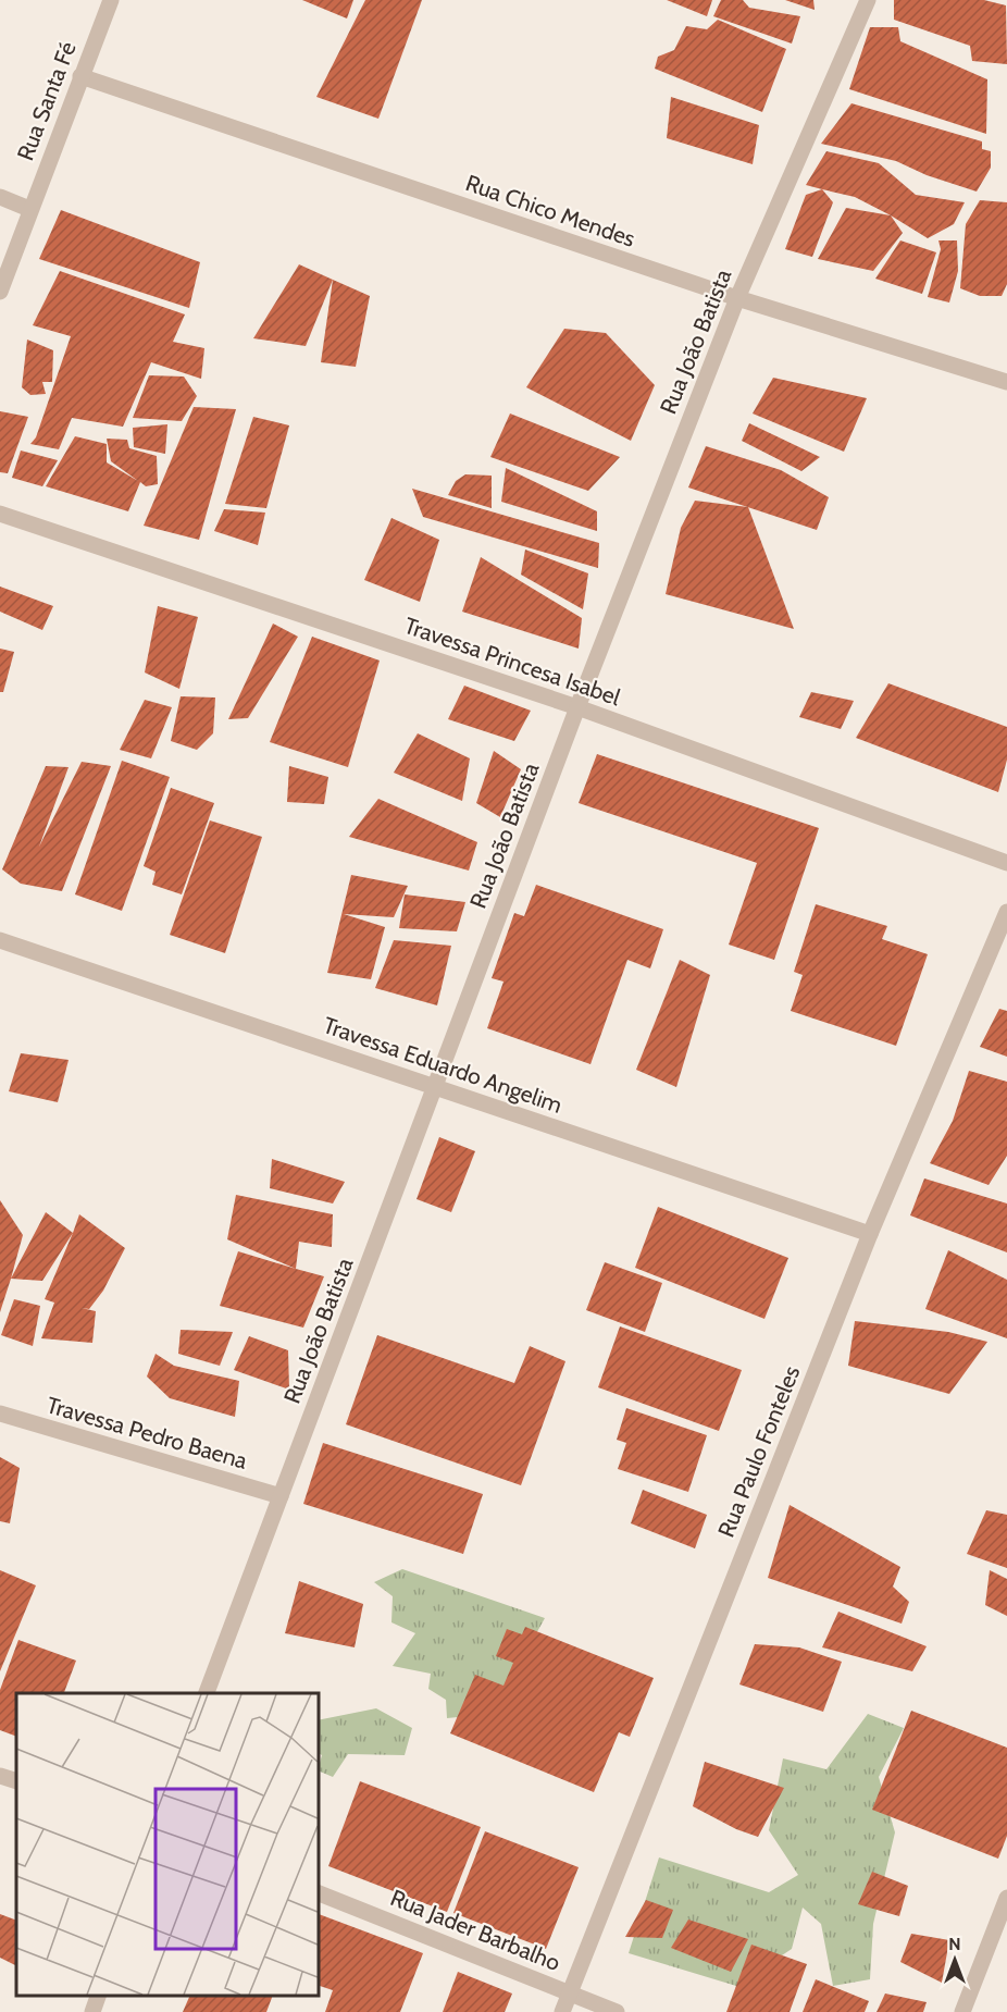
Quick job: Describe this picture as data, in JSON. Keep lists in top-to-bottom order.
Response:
{
  "streets": {
    "street": [
      "Rua Santa Fé",
      "Rua Chico Mendes",
      "Rua João Batista",
      "Travessa Princesa Isabel",
      "Travessa Eduardo Angelim",
      "Travessa Pedro Baena",
      "Rua Paulo Fonteles",
      "Rua Jader Barbalho"
    ]
  },
  "crossings": [
    ["Rua Santa Fé", "Rua Chico Mendes"],
    ["Rua Chico Mendes", "Rua João Batista"],
    ["Rua João Batista", "Travessa Princesa Isabel"],
    ["Rua João Batista", "Travessa Eduardo Angelim"],
    ["Rua João Batista", "Travessa Pedro Baena"],
    ["Travessa Eduardo Angelim", "Rua Paulo Fonteles"],
    ["Rua Paulo Fonteles", "Rua Jader Barbalho"]
  ],
  "north": "top"
}
